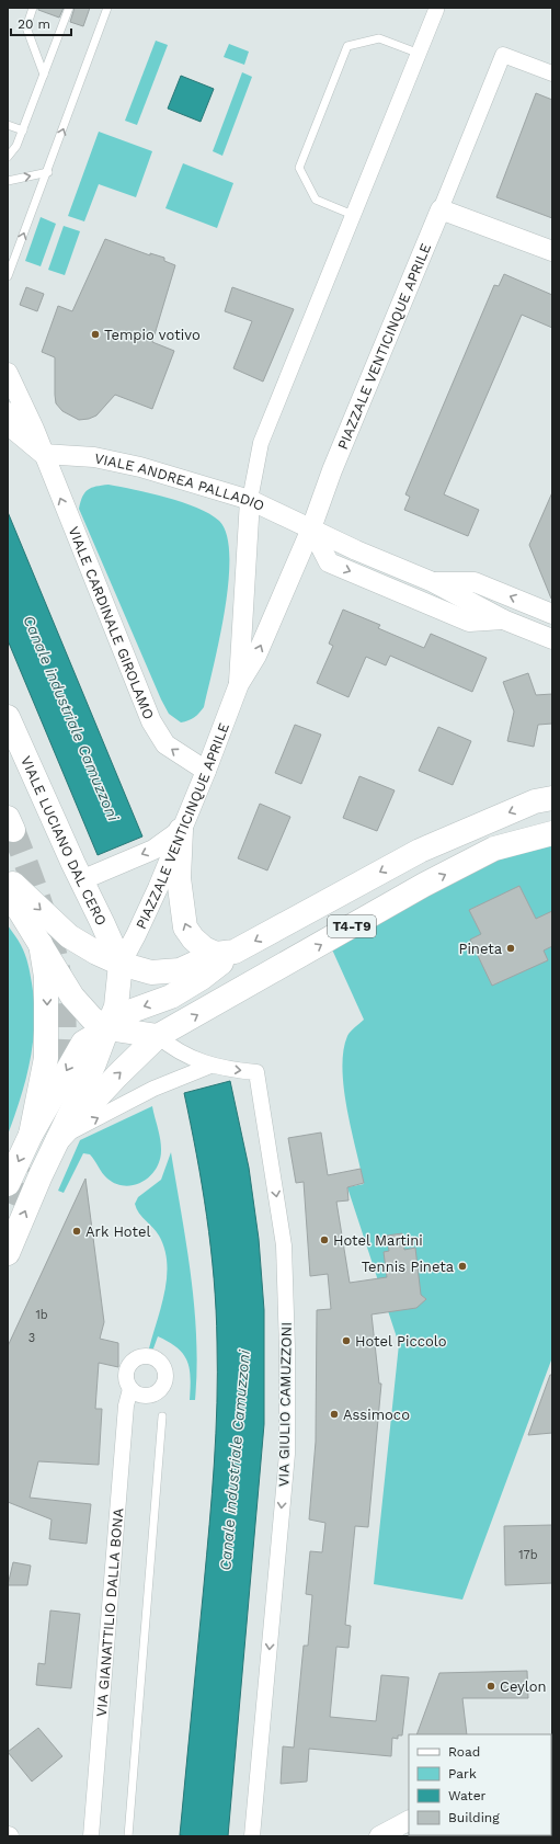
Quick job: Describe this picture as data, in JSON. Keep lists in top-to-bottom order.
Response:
{
  "streets": {
    "main road": ["VIALE LUCIANO DAL CERO", "T4-T9"],
    "street": [
      "PIAZZALE VENTICINQUE APRILE",
      "VIALE ANDREA PALLADIO",
      "VIALE CARDINALE GIROLAMO",
      "VIA GIULIO CAMUZZONI",
      "VIA GIANATTILIO DALLA BONA"
    ]
  },
  "crossings": [
    ["PIAZZALE VENTICINQUE APRILE", "VIALE ANDREA PALLADIO"],
    ["PIAZZALE VENTICINQUE APRILE", "VIALE CARDINALE GIROLAMO"],
    ["PIAZZALE VENTICINQUE APRILE", "VIALE LUCIANO DAL CERO"],
    ["PIAZZALE VENTICINQUE APRILE", "T4-T9"],
    ["VIALE ANDREA PALLADIO", "VIALE CARDINALE GIROLAMO"],
    ["VIALE LUCIANO DAL CERO", "T4-T9"],
    ["T4-T9", "VIA GIULIO CAMUZZONI"]
  ],
  "one_way": ["VIALE CARDINALE GIROLAMO", "VIA GIULIO CAMUZZONI"],
  "water": ["Canale industriale Camuzzoni"],
  "places": [
    "Tempio votivo",
    "Pineta",
    "Ark Hotel",
    "Hotel Martini",
    "Tennis Pineta",
    "Hotel Piccolo",
    "Assimoco",
    "Ceylon"
  ],
  "house_numbers": ["1b", "3", "17b"],
  "legend": [
    "Road",
    "Park",
    "Water",
    "Building"
  ],
  "scale_bar": "20 m"
}
